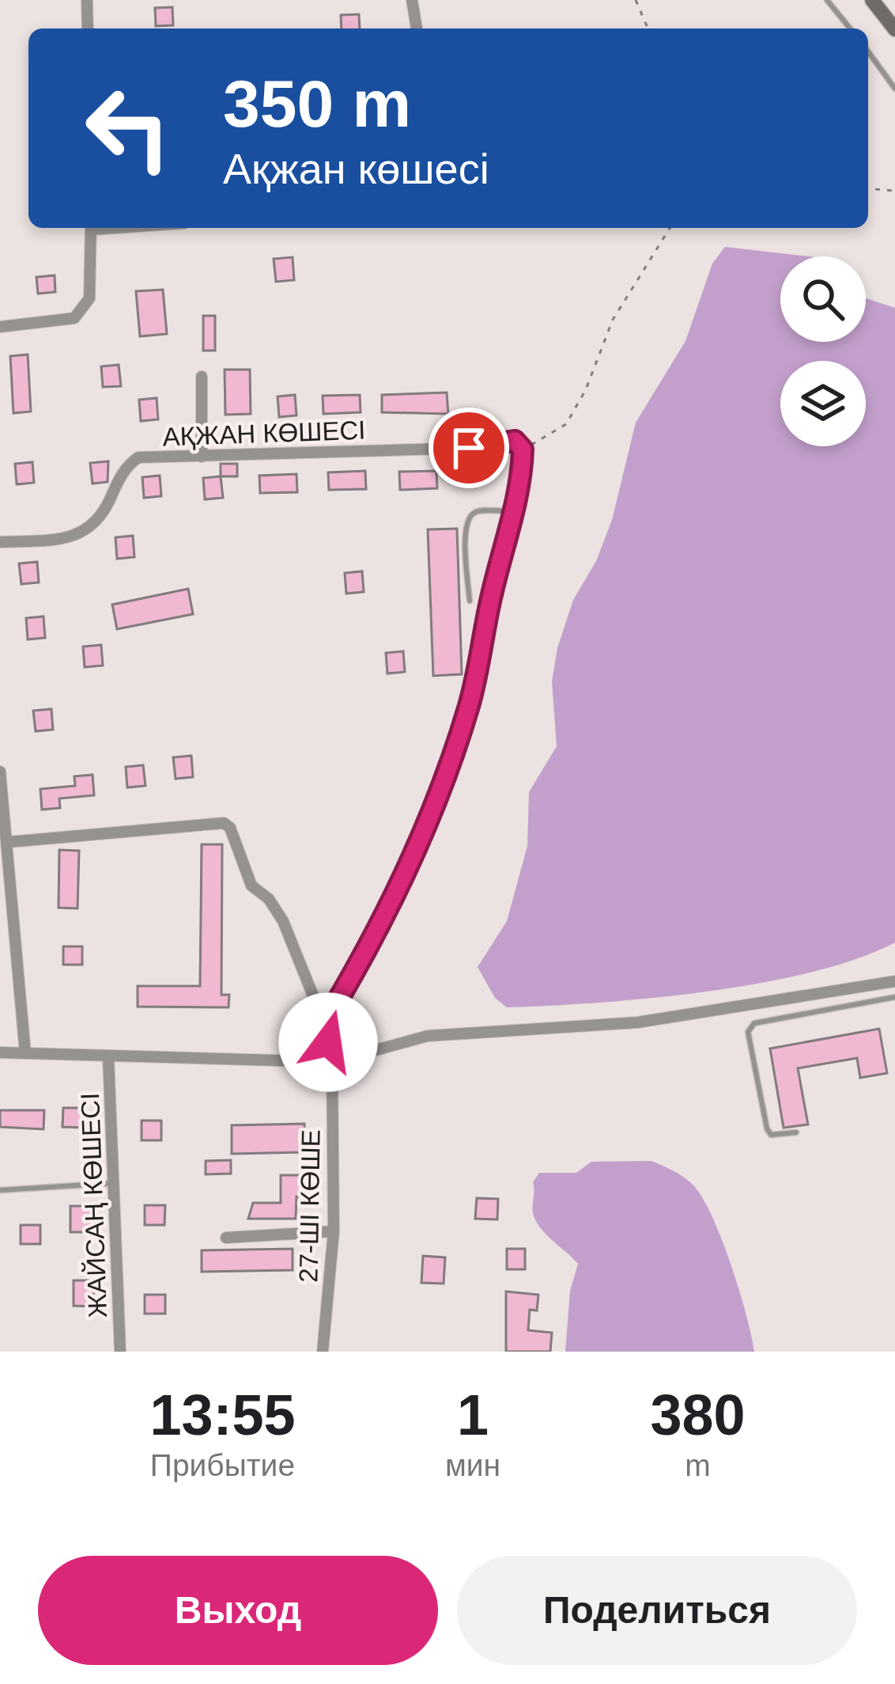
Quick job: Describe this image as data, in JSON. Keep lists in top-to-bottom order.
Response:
{
  "streets": {
    "street": ["АҚЖАН КӨШЕСІ", "ЖАЙСАҢ КӨШЕСІ", "27-ШІ КӨШЕ"]
  },
  "page": {
    "turn": ["350 m", "Ақжан көшесі"],
    "eta": [
      "13:55",
      "Прибытие",
      "1",
      "мин",
      "380",
      "m"
    ],
    "buttons": ["Выход", "Поделиться"]
  }
}
